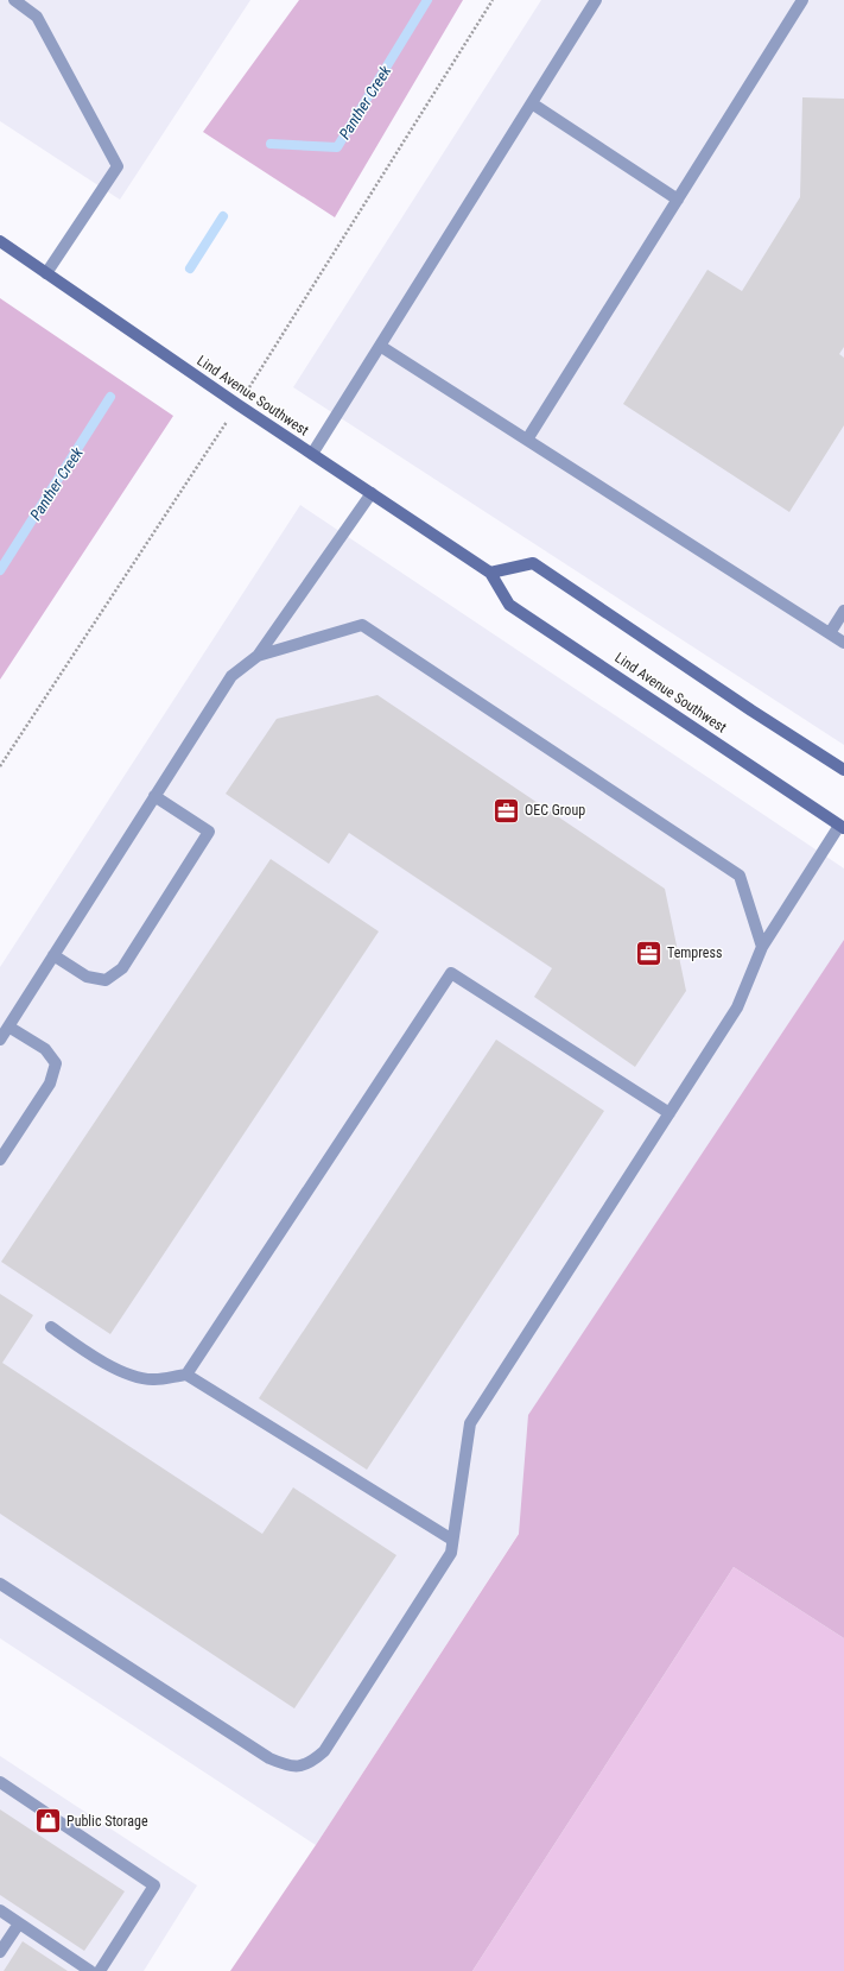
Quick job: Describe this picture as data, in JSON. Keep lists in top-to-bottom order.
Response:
{
  "streets": {
    "main road": ["Lind Avenue Southwest"]
  },
  "water": ["Panther Creek"],
  "places": {
    "office": ["OEC Group", "Tempress"],
    "shop": ["Public Storage"]
  }
}
